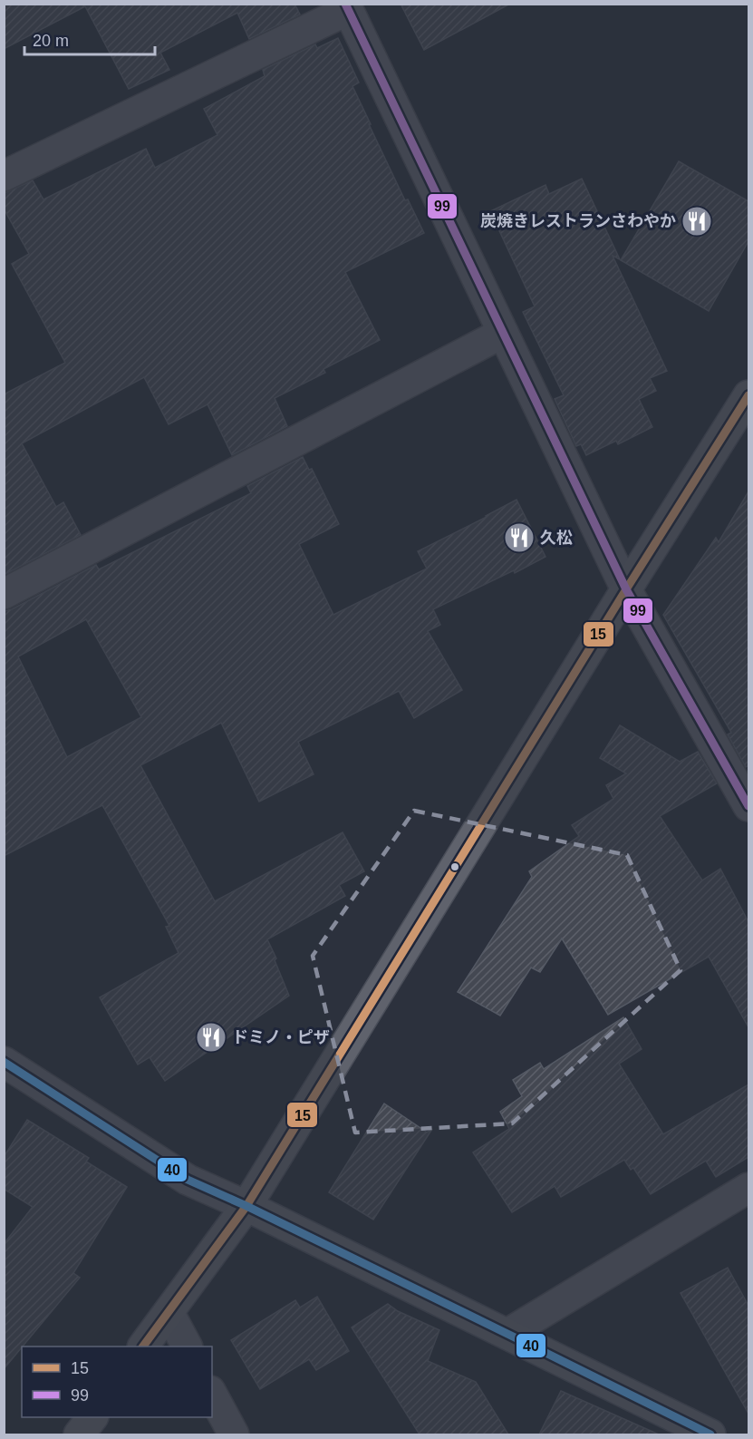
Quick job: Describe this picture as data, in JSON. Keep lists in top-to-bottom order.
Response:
{
  "places": {
    "restaurant": ["炭焼きレストランさわやか", "久松", "ドミノ・ピザ"]
  },
  "lines": ["transit line 99", "transit line 15", "transit line 40"],
  "legend": ["15", "99"],
  "scale_bar": "20 m"
}
